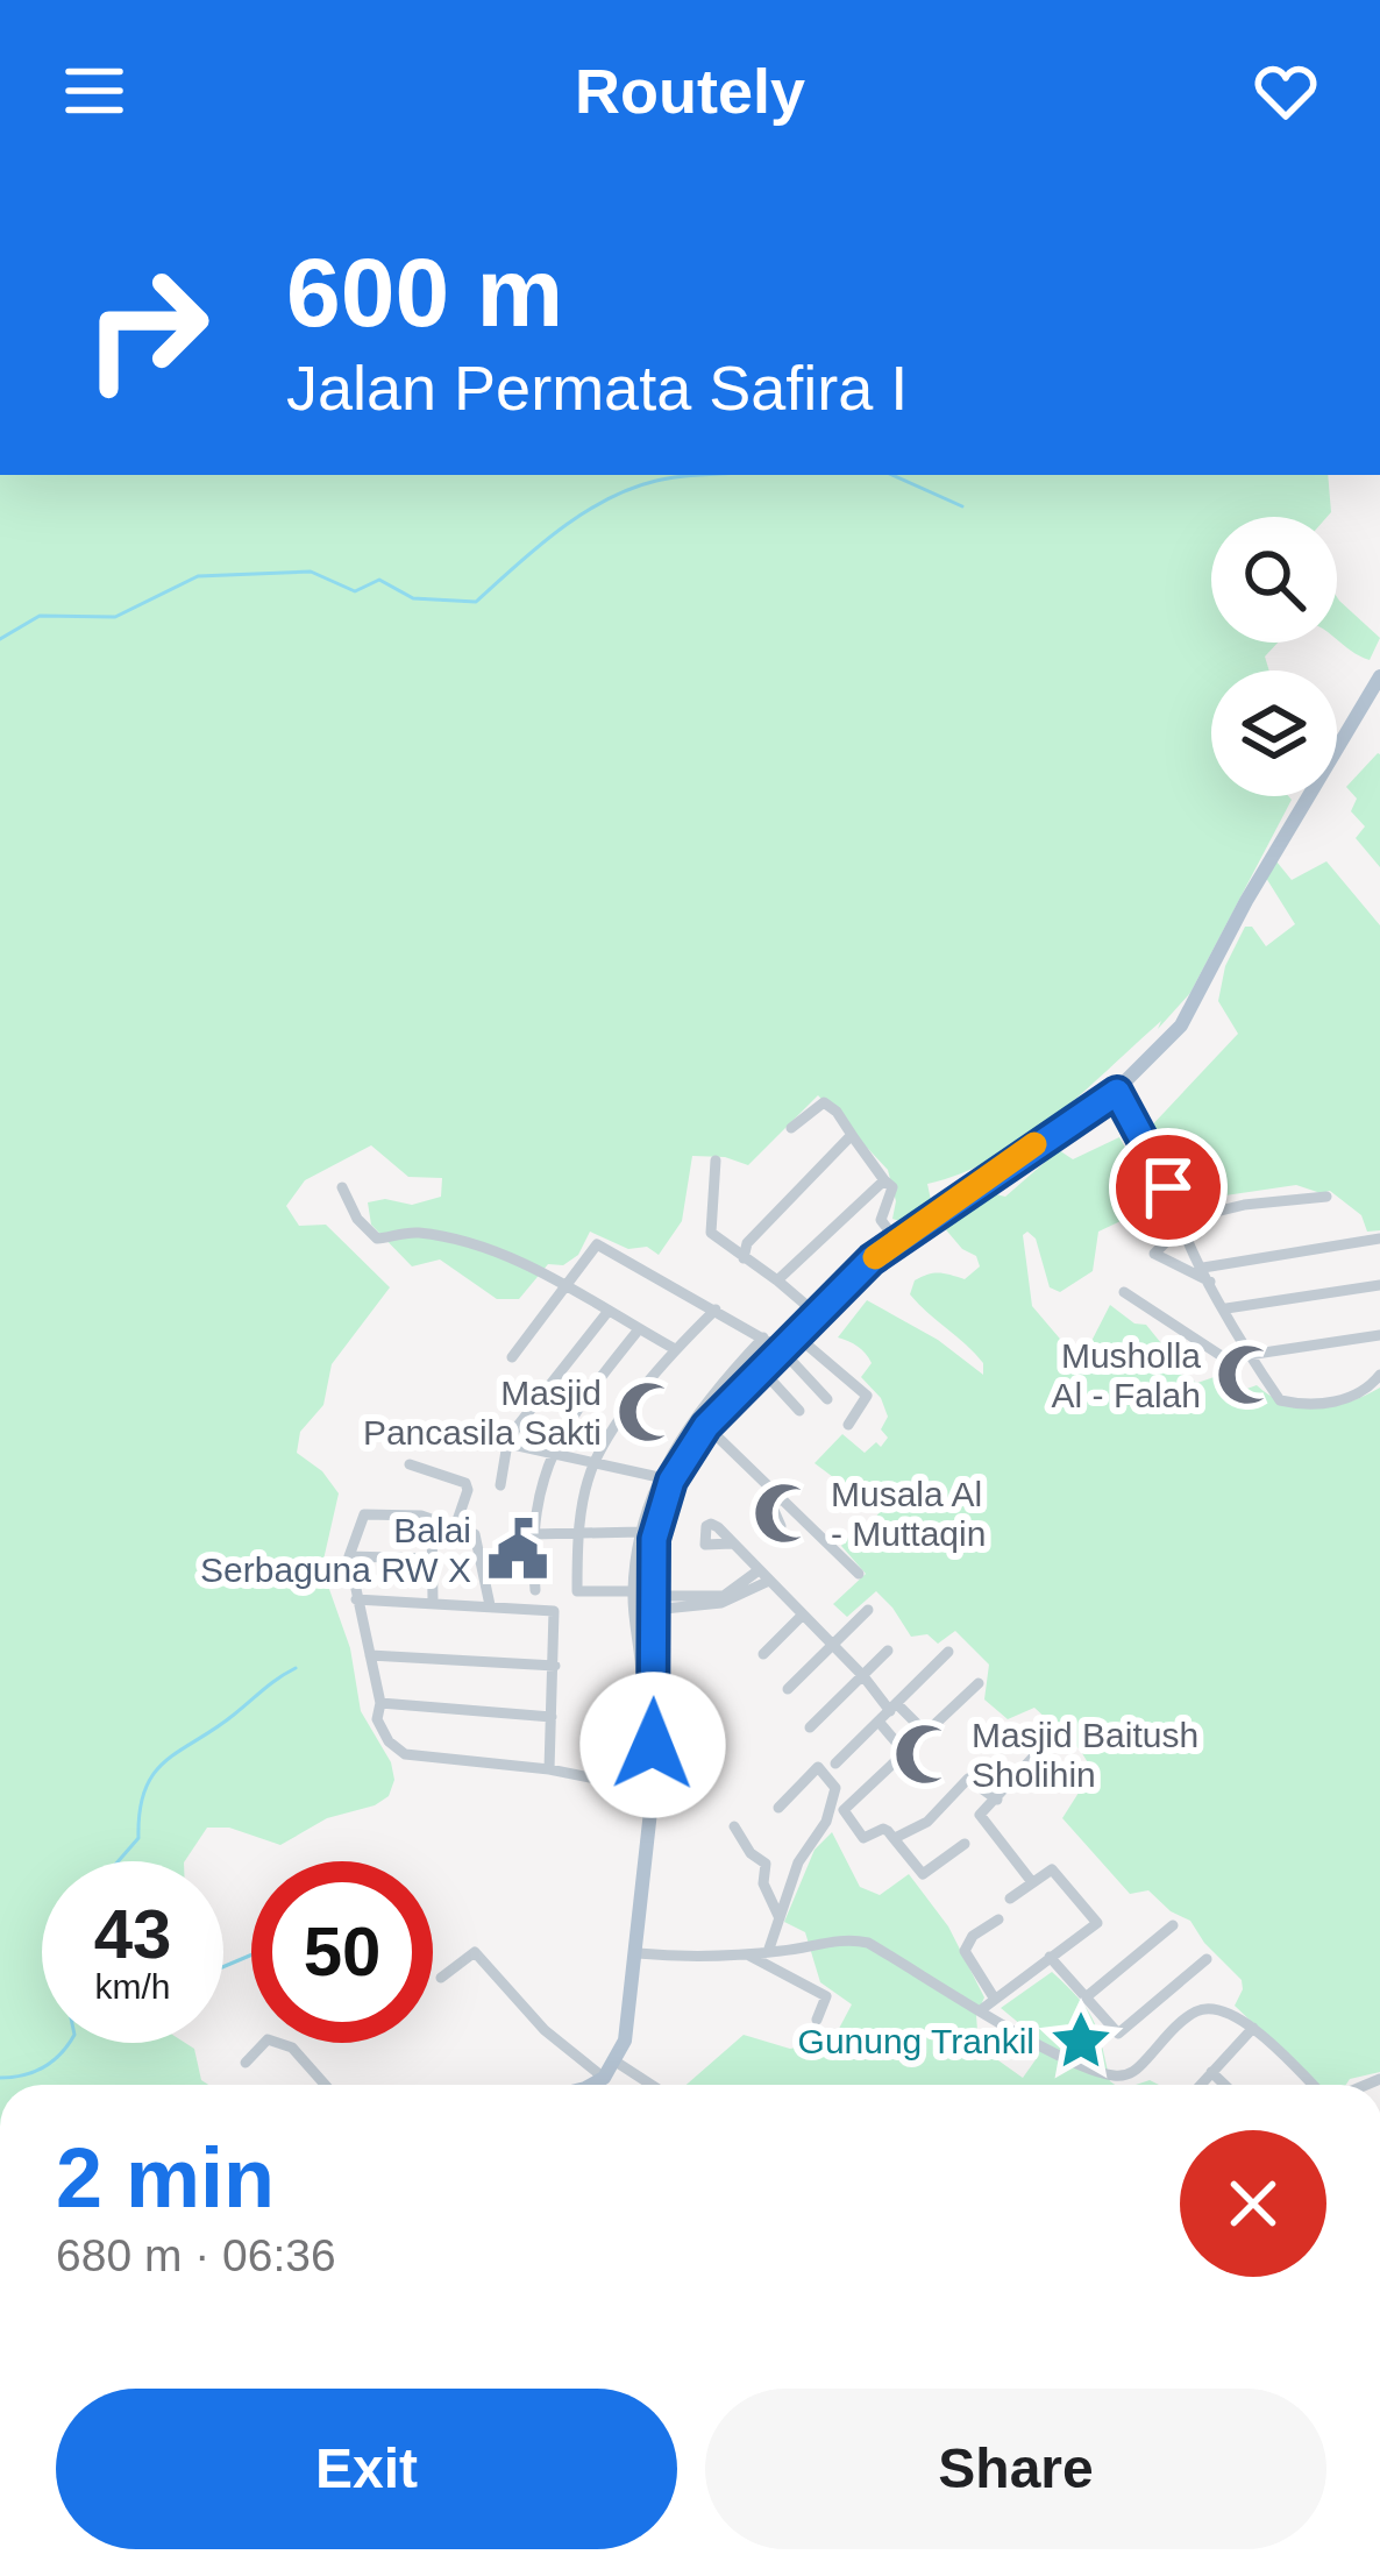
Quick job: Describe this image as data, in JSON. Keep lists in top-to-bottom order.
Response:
{
  "places": {
    "mosque": [
      "Musholla Al - Falah",
      "Masjid Pancasila Sakti",
      "Musala Al - Muttaqin",
      "Masjid Baitush Sholihin"
    ],
    "public building": ["Balai Serbaguna RW X"],
    "place": ["Gunung Trankil"]
  },
  "page": {
    "header": "Routely",
    "turn": ["600 m", "Jalan Permata Safira I"],
    "speed": "43 km/h",
    "limit": "50",
    "heading": ["2 min", "680 m · 06:36"],
    "buttons": ["Exit", "Share"]
  }
}
